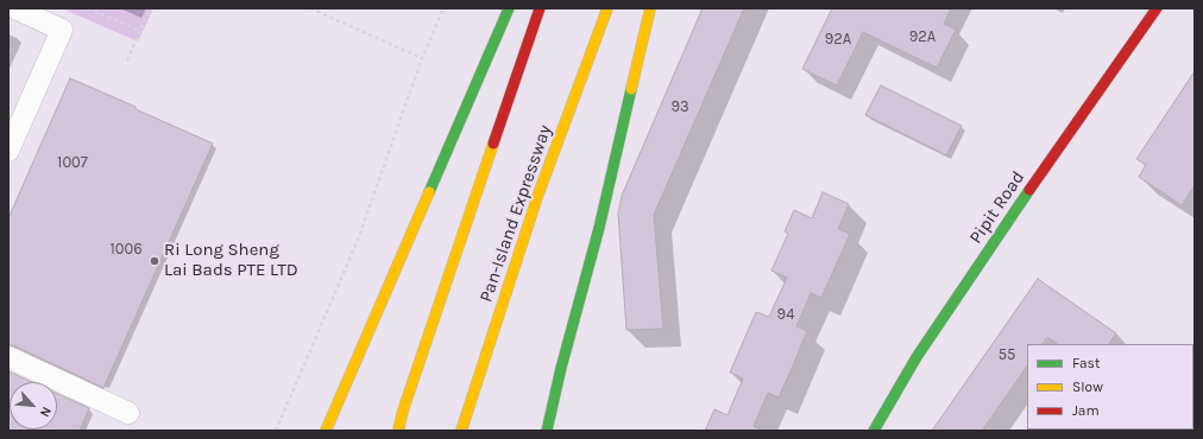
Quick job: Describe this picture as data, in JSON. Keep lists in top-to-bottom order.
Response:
{
  "streets": {
    "main road": ["Pipit Road", "Pan-Island Expressway"]
  },
  "places": ["Ri Long Sheng Lai Bads PTE LTD"],
  "house_numbers": [
    "92A",
    "92A",
    "93",
    "1007",
    "1006",
    "94",
    "55"
  ],
  "legend": ["Fast", "Slow", "Jam"],
  "north": "bottom right"
}
